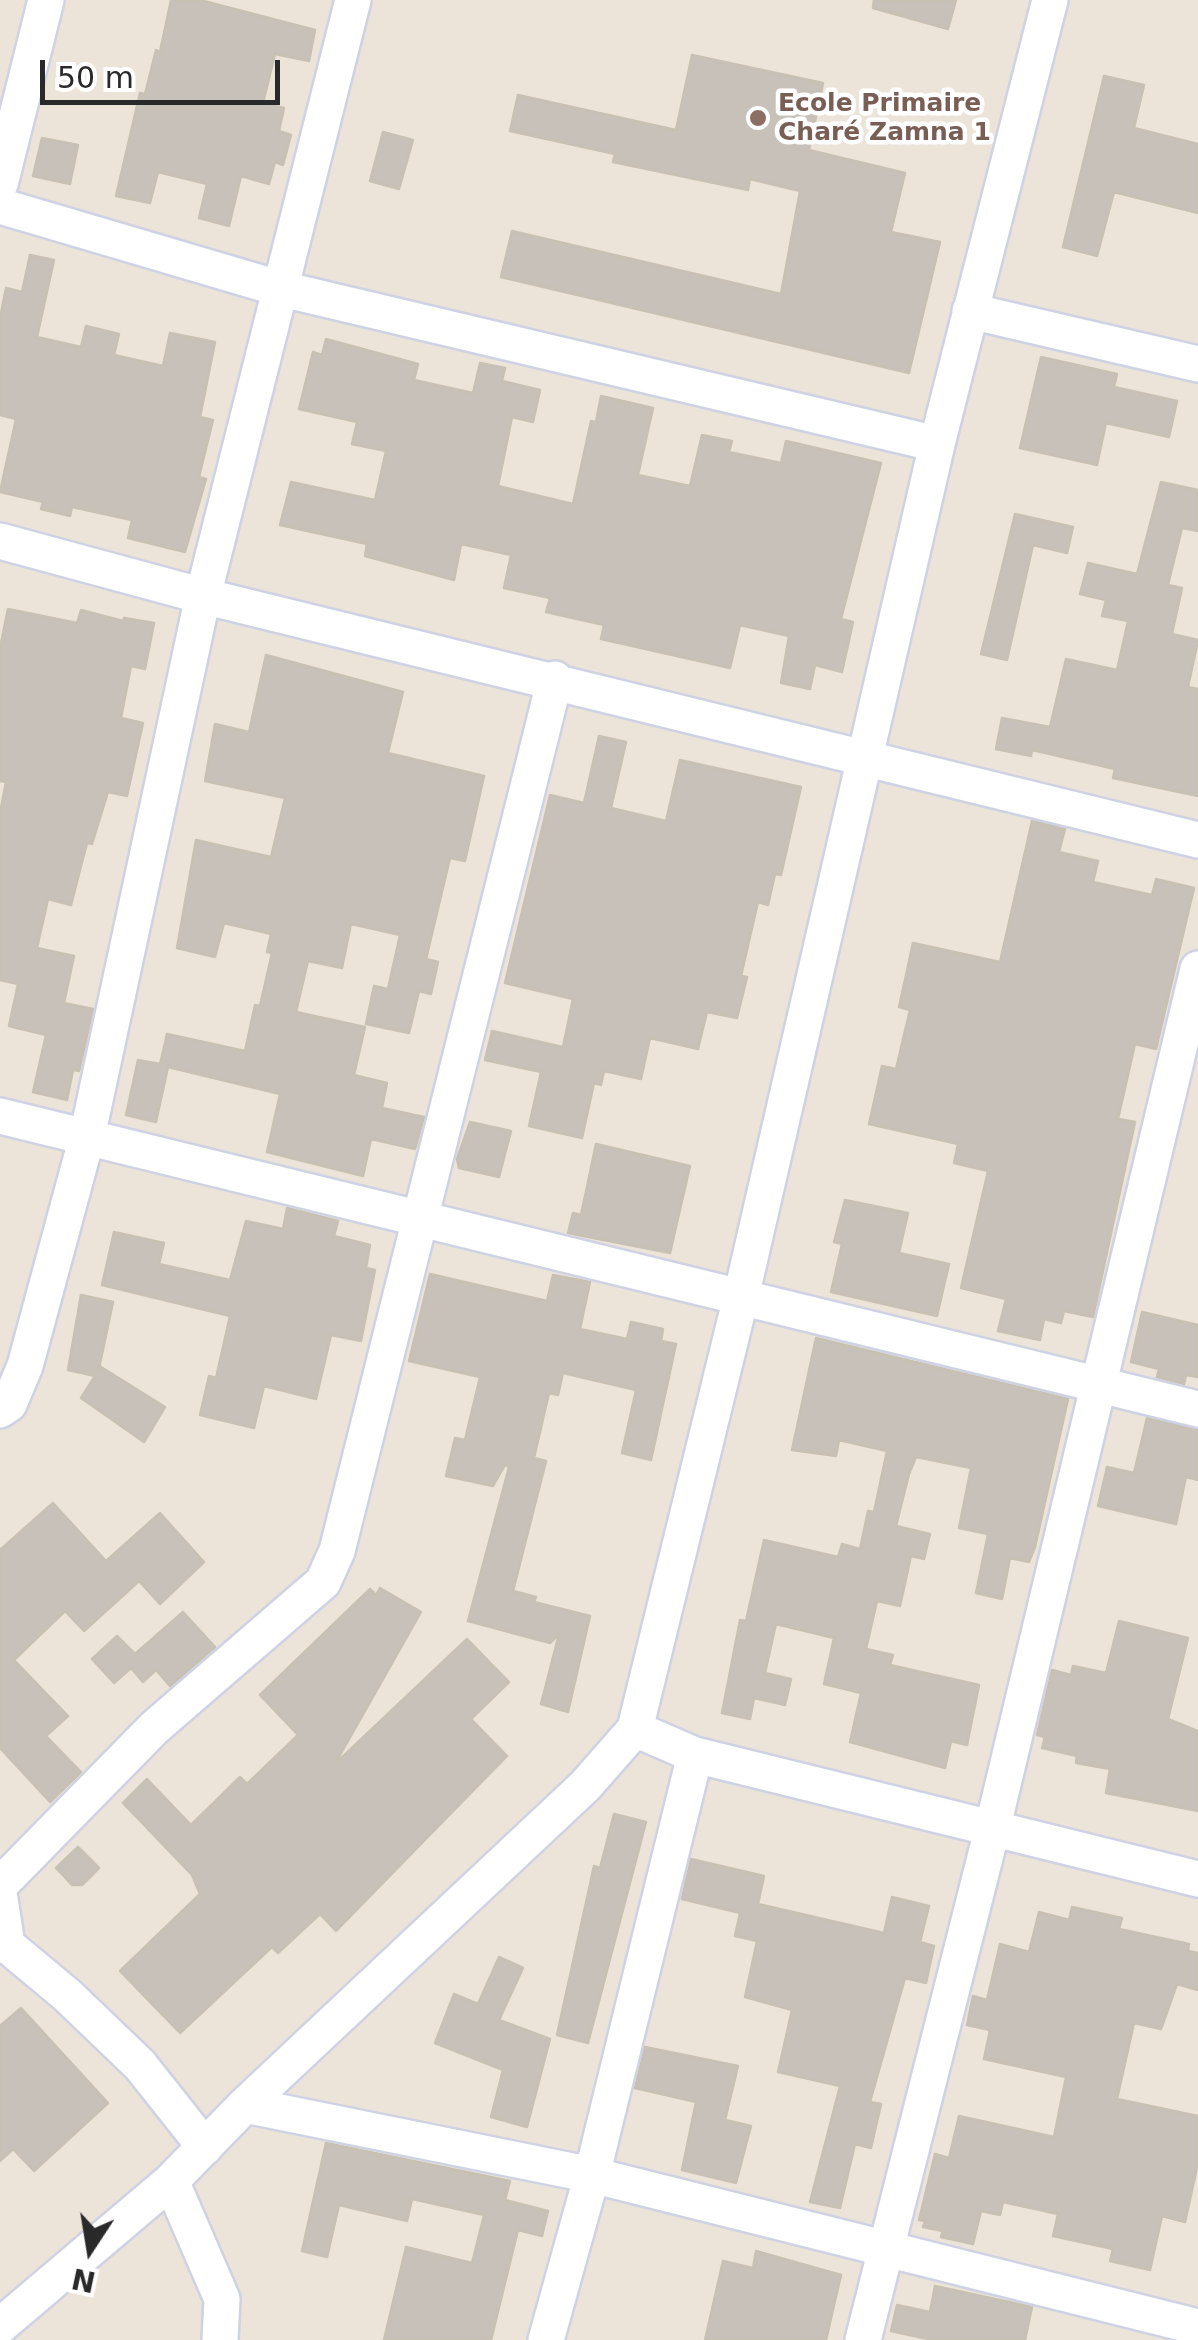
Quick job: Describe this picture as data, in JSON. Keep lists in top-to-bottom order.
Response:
{
  "places": ["Ecole Primaire Charé Zamna 1"],
  "scale_bar": "50 m",
  "north": "bottom"
}
